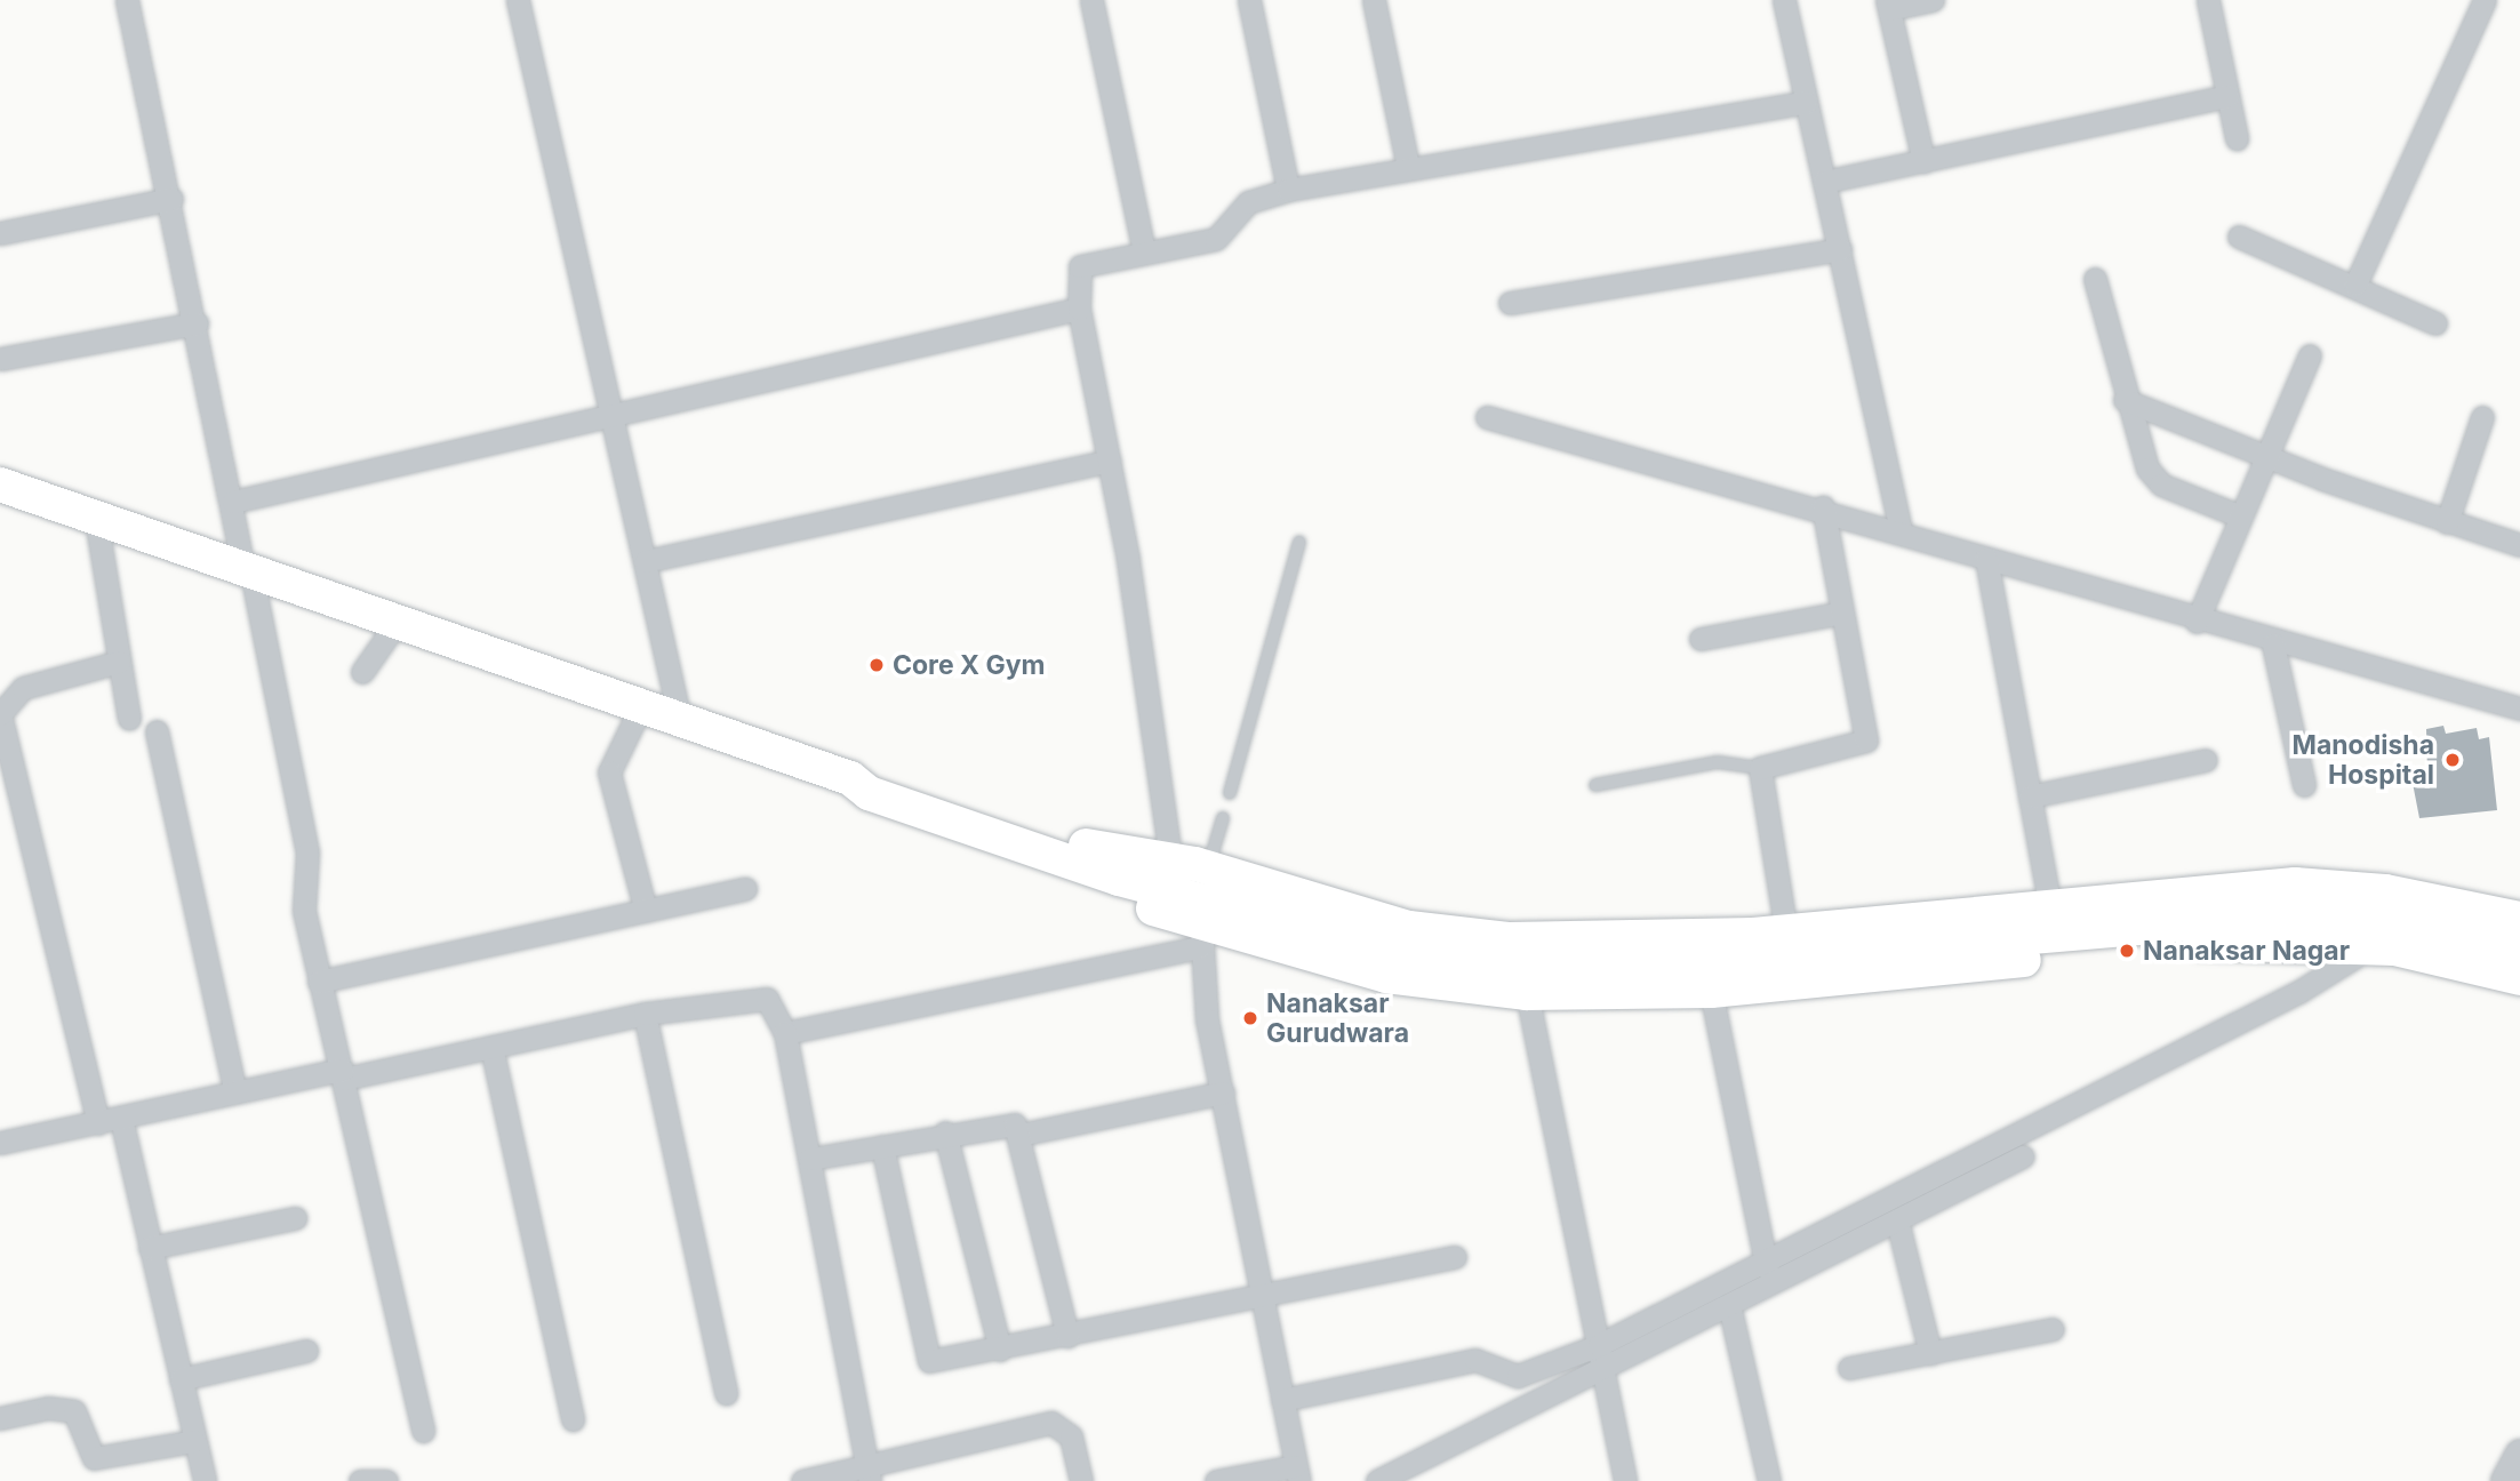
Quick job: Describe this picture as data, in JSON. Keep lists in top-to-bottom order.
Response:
{
  "places": [
    "Core X Gym",
    "Manodisha Hospital",
    "Nanaksar Nagar",
    "Nanaksar Gurudwara"
  ]
}
